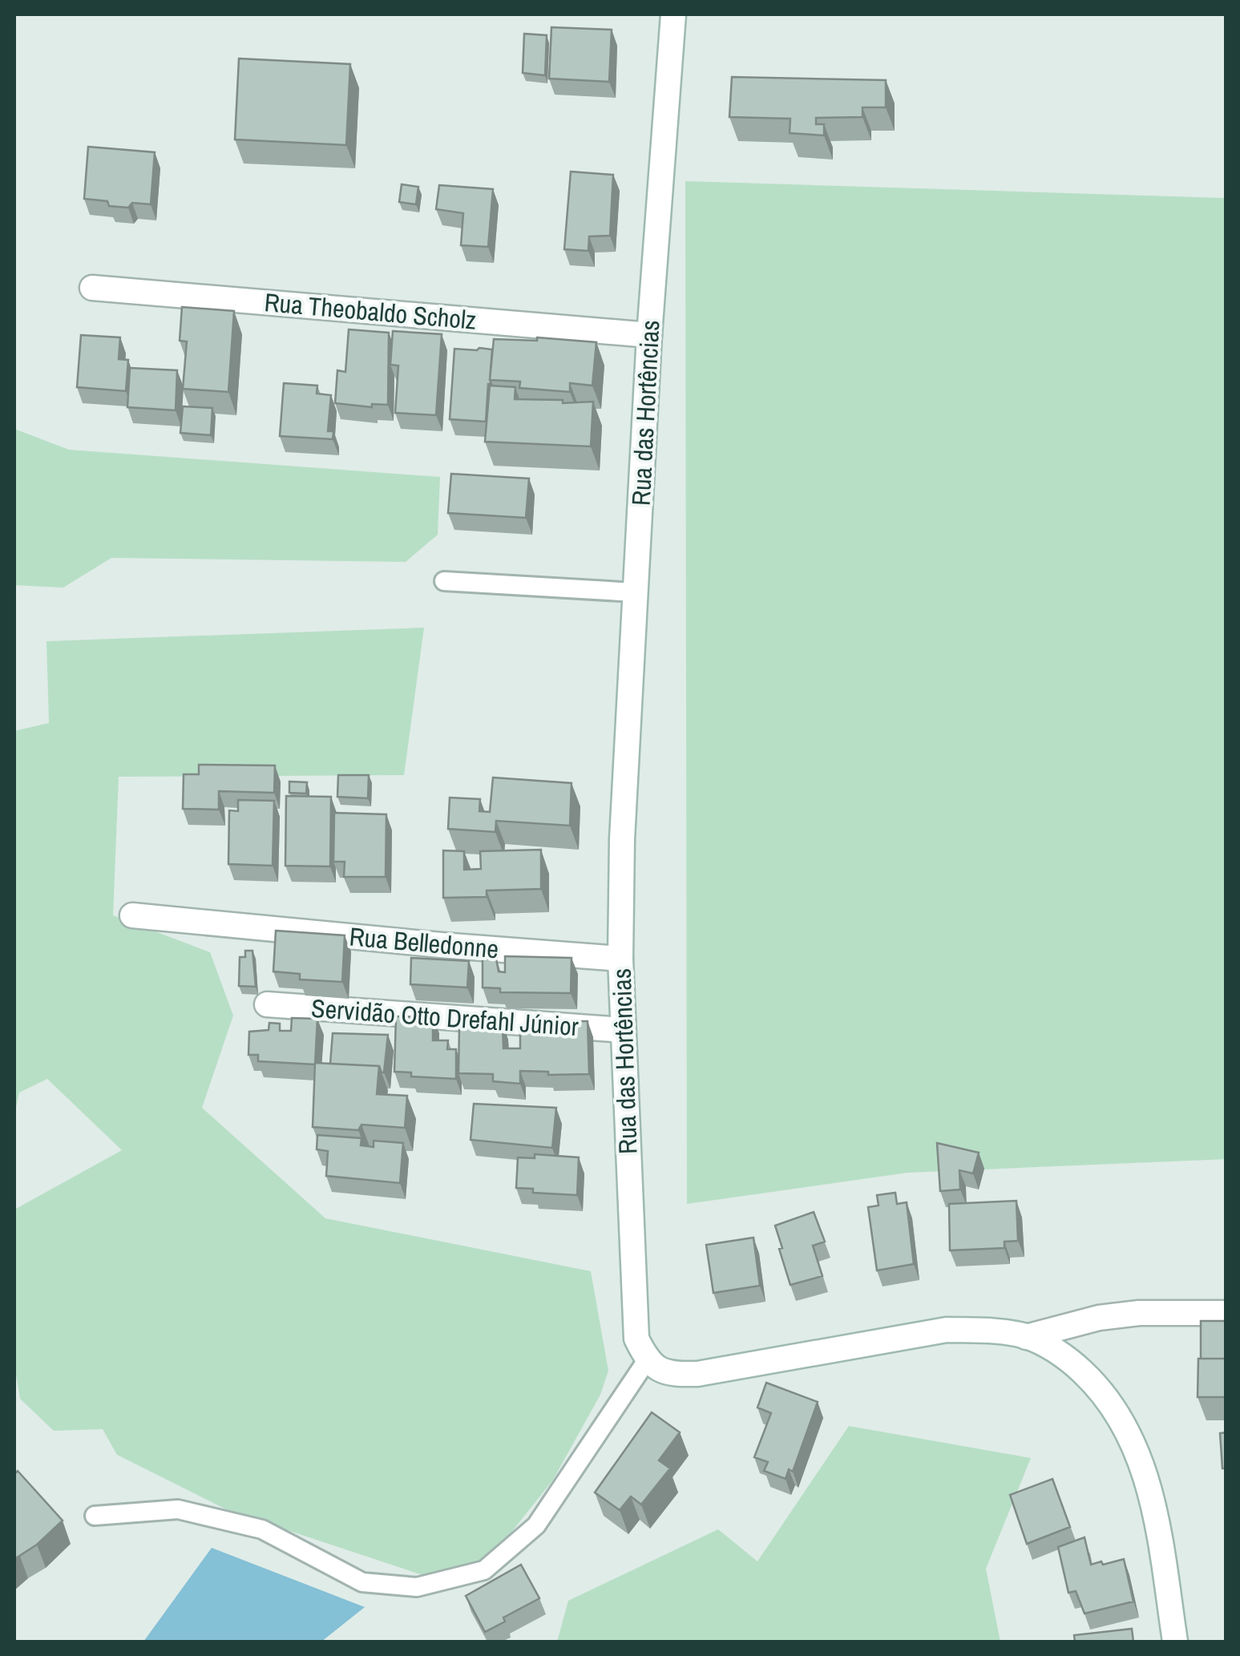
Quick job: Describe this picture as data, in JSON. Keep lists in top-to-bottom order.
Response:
{
  "streets": {
    "street": [
      "Rua Theobaldo Scholz",
      "Rua das Hortências",
      "Rua Belledonne",
      "Servidão Otto Drefahl Júnior"
    ]
  },
  "crossings": [
    ["Rua Theobaldo Scholz", "Rua das Hortências"],
    ["Rua das Hortências", "Rua Belledonne"],
    ["Rua das Hortências", "Servidão Otto Drefahl Júnior"]
  ]
}
